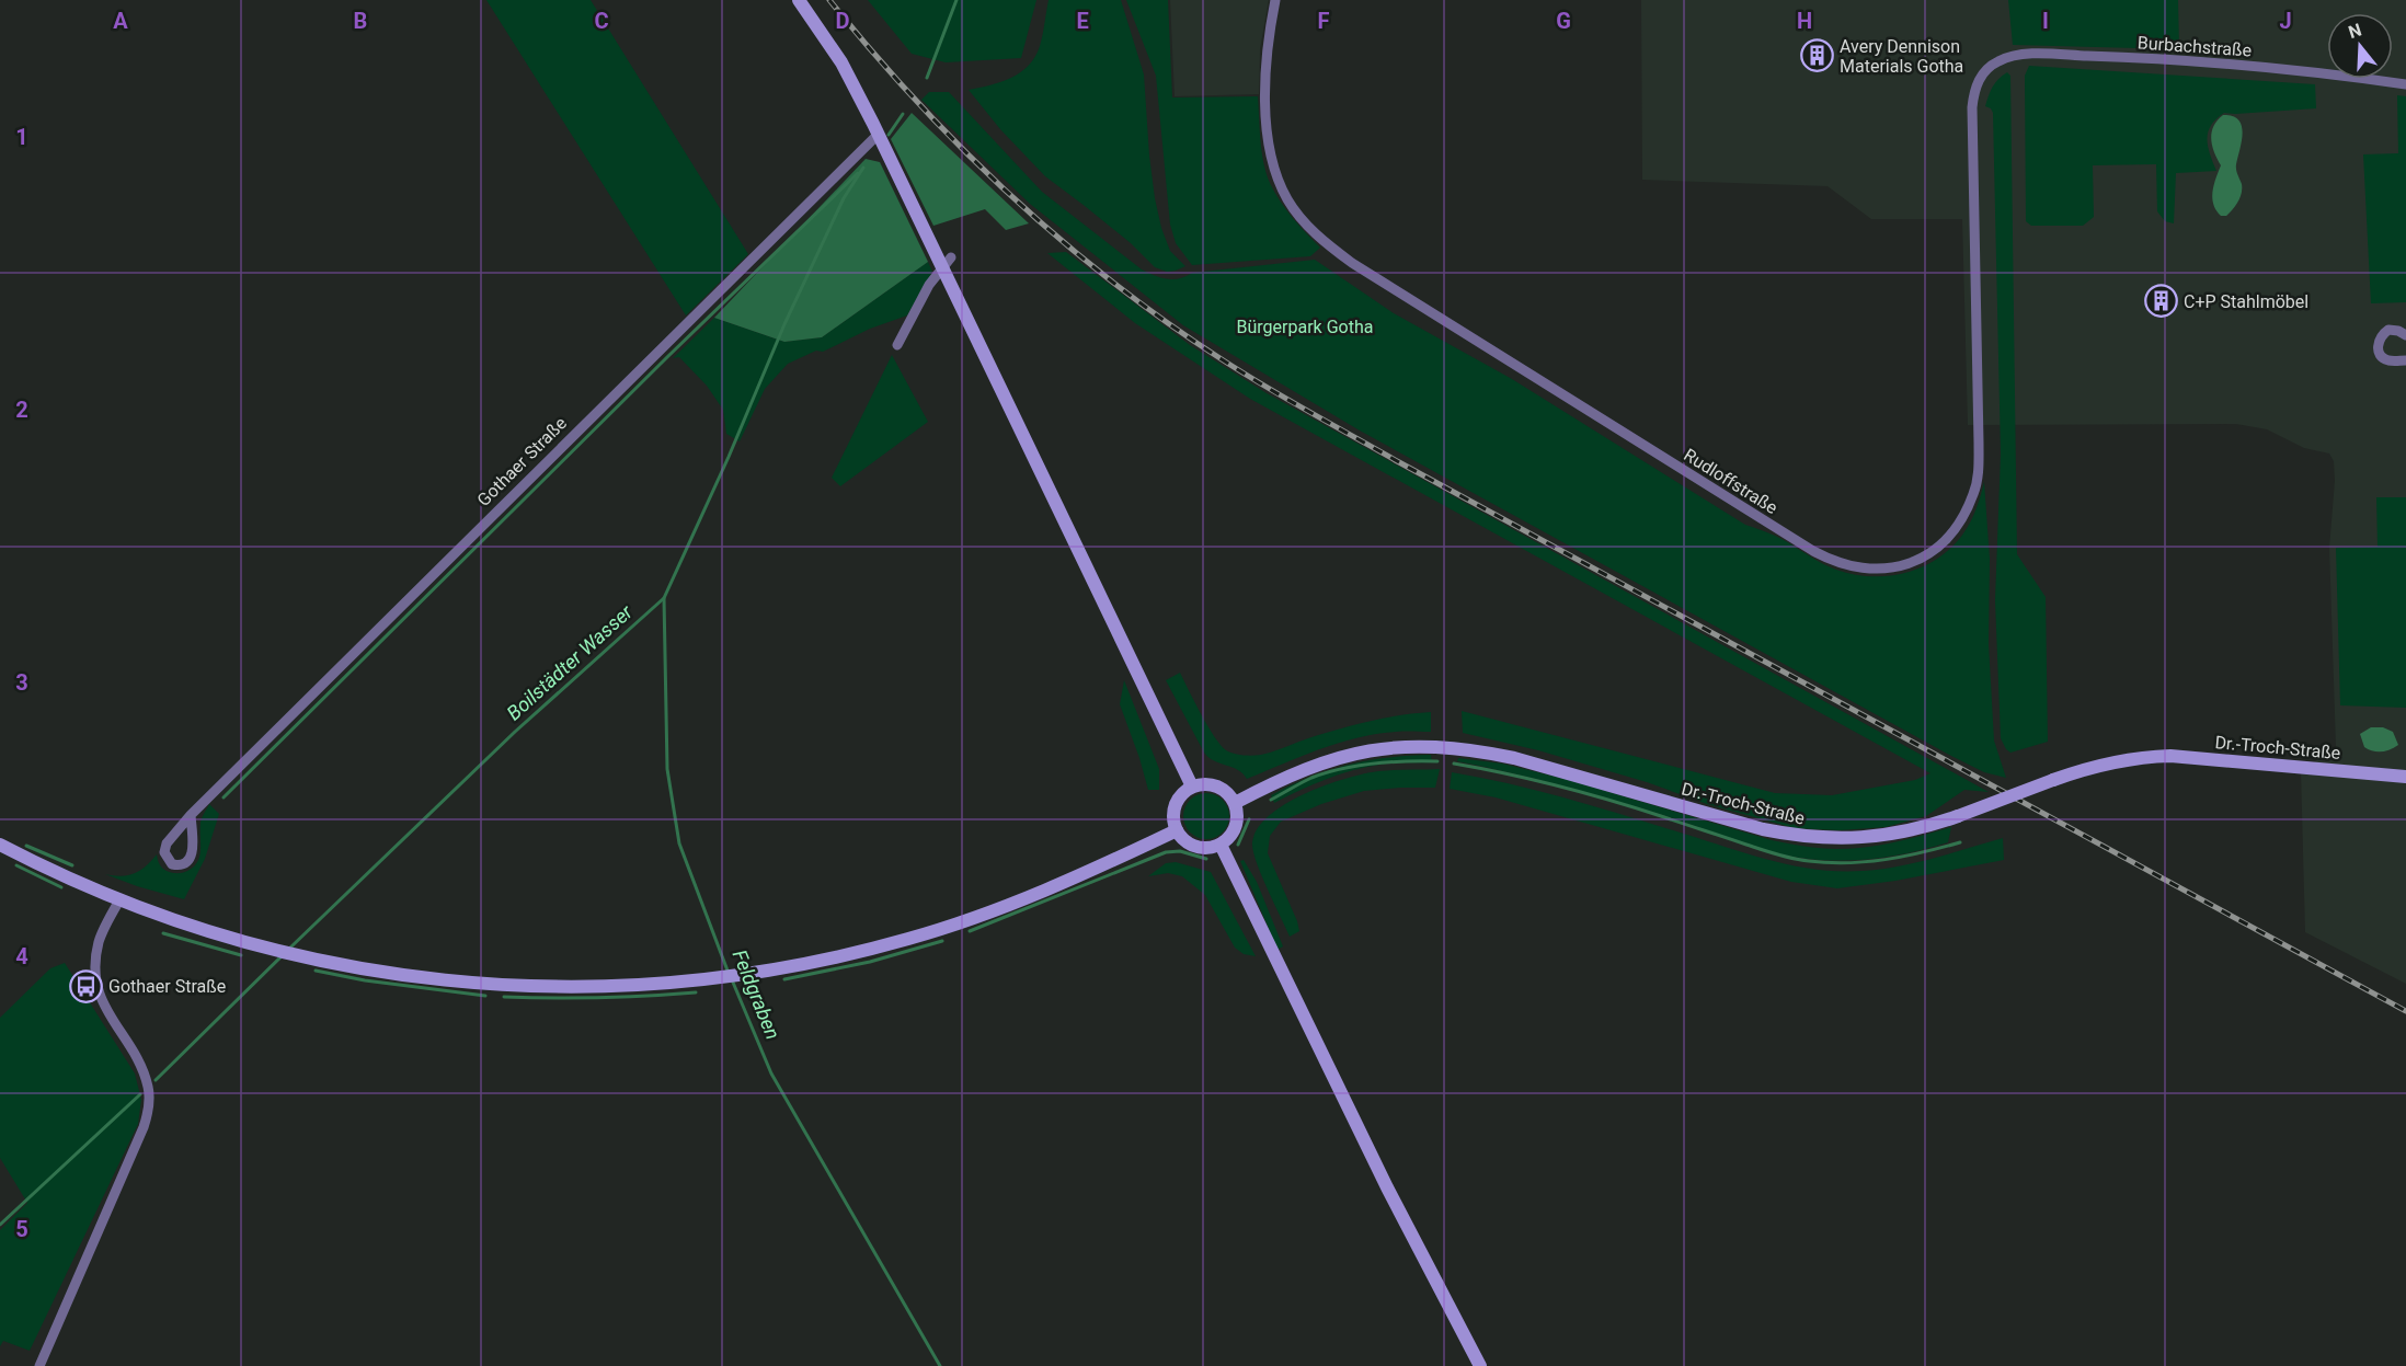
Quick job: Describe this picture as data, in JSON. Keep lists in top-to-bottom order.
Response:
{
  "streets": {
    "main road": ["Dr.-Troch-Straße"],
    "street": ["Burbachstraße", "Gothaer Straße", "Rudloffstraße"]
  },
  "crossings": [
    ["Burbachstraße", "Rudloffstraße"]
  ],
  "water": ["Boilstädter Wasser", "Feldgraben"],
  "parks": ["Bürgerpark Gotha"],
  "places": {
    "building": ["Avery Dennison Materials Gotha", "C+P Stahlmöbel"],
    "bus stop": ["Gothaer Straße"]
  },
  "north": "top",
  "grid": {
    "columns": [
      "A",
      "B",
      "C",
      "D",
      "E",
      "F",
      "G",
      "H",
      "I",
      "J"
    ],
    "rows": [
      "1",
      "2",
      "3",
      "4",
      "5"
    ]
  }
}
